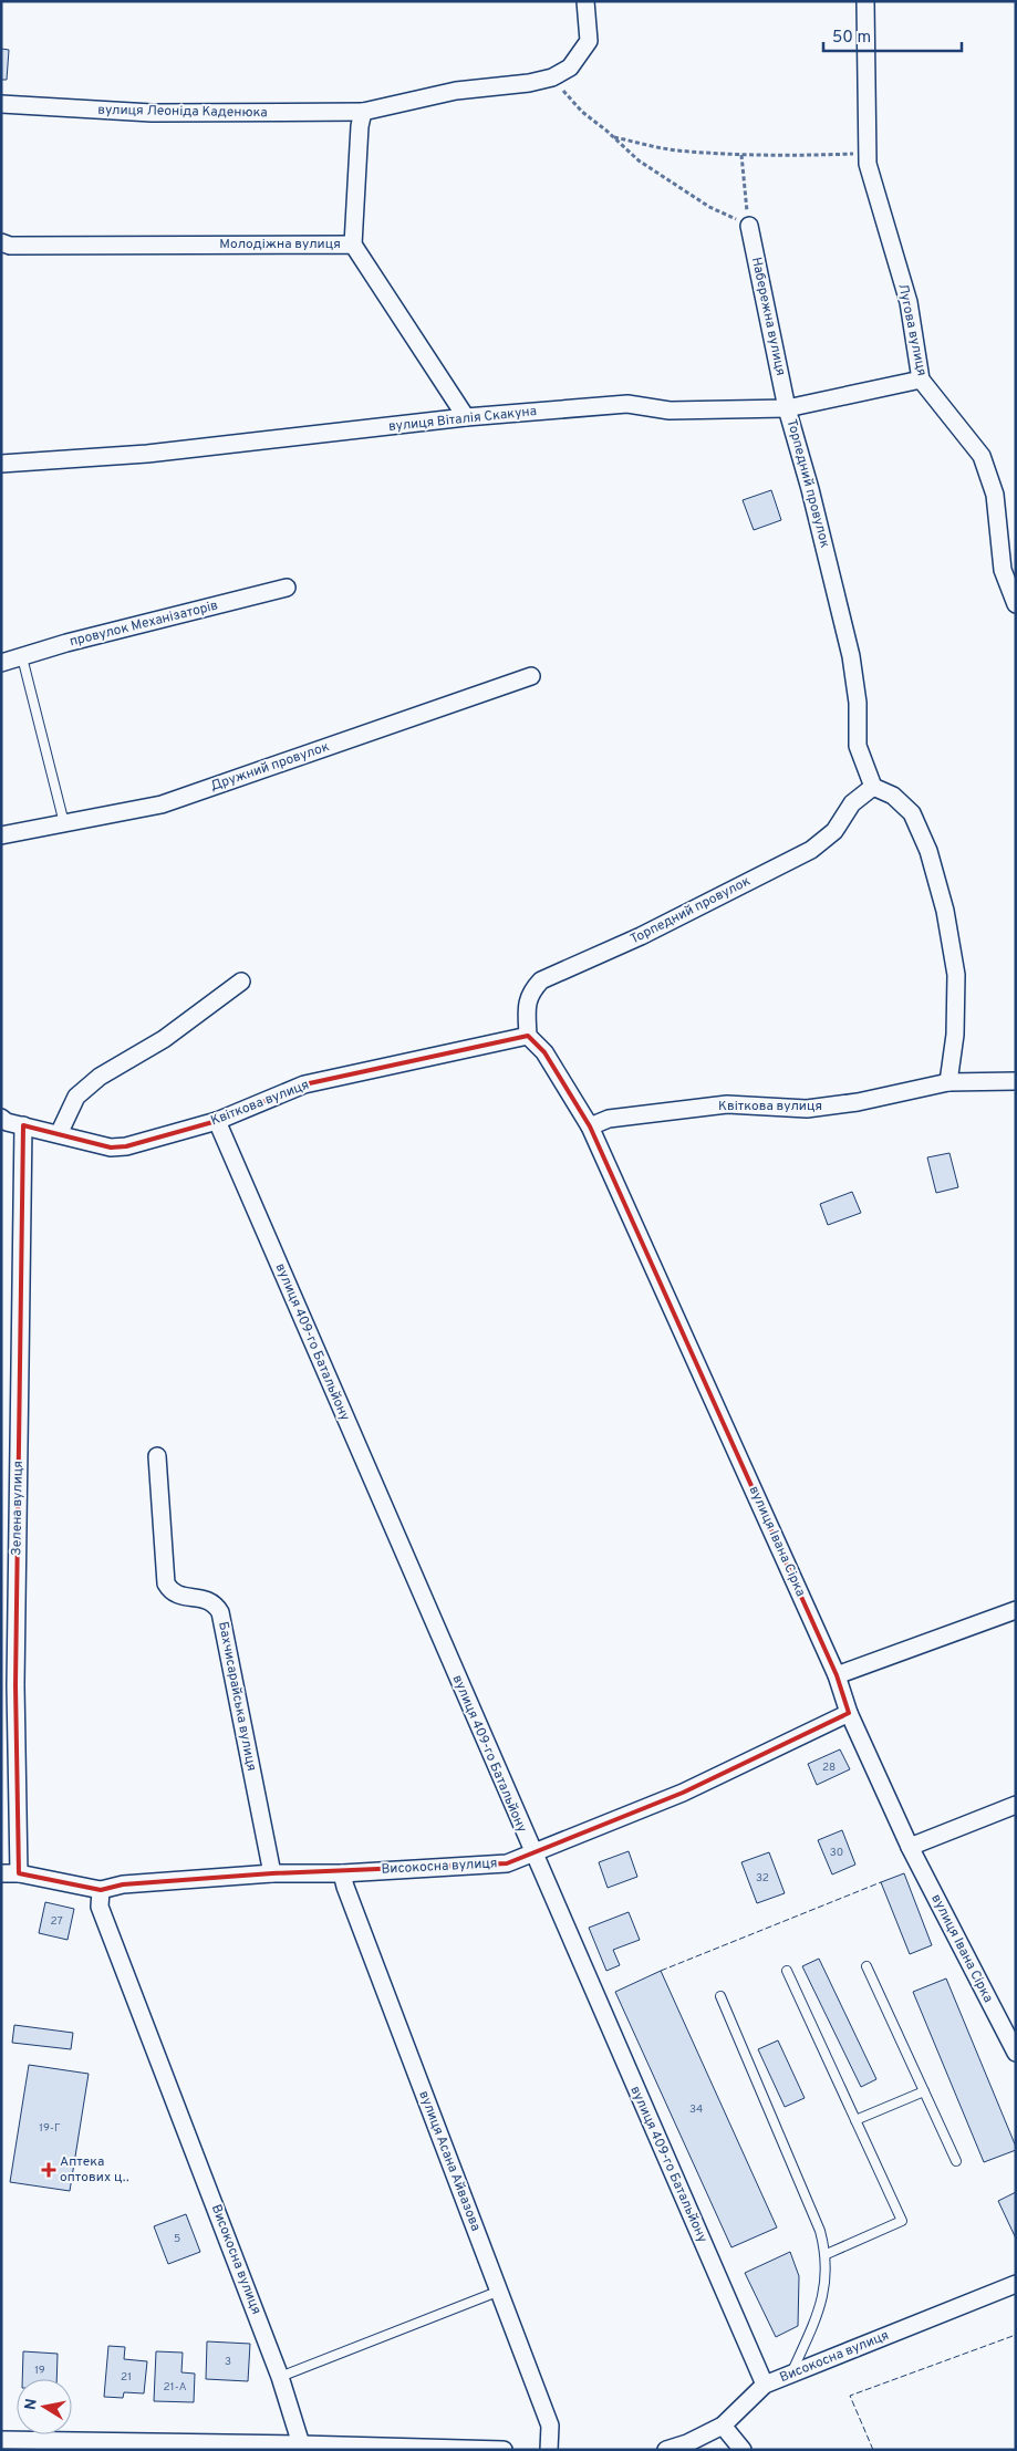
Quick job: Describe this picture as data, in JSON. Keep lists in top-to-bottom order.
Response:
{
  "streets": {
    "street": [
      "вулиця Леоніда Каденюка",
      "Молодіжна вулиця",
      "Набережна вулиця",
      "Лугова вулиця",
      "вулиця Віталія Скакуна",
      "Торпедний провулок",
      "провулок Механізаторів",
      "Дружний провулок",
      "Квіткова вулиця",
      "вулиця 409-го Батальйону",
      "Зелена вулиця",
      "вулиця Івана Сірка",
      "Бахчисарайська вулиця",
      "Високосна вулиця",
      "вулиця Асана Айвазова"
    ]
  },
  "crossings": [
    ["Молодіжна вулиця", "вулиця Віталія Скакуна"],
    ["Набережна вулиця", "вулиця Віталія Скакуна"],
    ["Набережна вулиця", "Торпедний провулок"],
    ["Лугова вулиця", "вулиця Віталія Скакуна"],
    ["вулиця Віталія Скакуна", "Торпедний провулок"],
    ["Торпедний провулок", "Квіткова вулиця"],
    ["Торпедний провулок", "вулиця Івана Сірка"],
    ["Квіткова вулиця", "вулиця 409-го Батальйону"],
    ["Квіткова вулиця", "Зелена вулиця"],
    ["Квіткова вулиця", "вулиця Івана Сірка"],
    ["вулиця 409-го Батальйону", "Високосна вулиця"],
    ["Зелена вулиця", "Високосна вулиця"],
    ["вулиця Івана Сірка", "Високосна вулиця"],
    ["Бахчисарайська вулиця", "Високосна вулиця"],
    ["Високосна вулиця", "вулиця Асана Айвазова"]
  ],
  "places": {
    "health": ["Аптека оптових ц‥"]
  },
  "house_numbers": [
    "28",
    "30",
    "32",
    "27",
    "34",
    "19-Г",
    "5",
    "3",
    "19",
    "21",
    "21-А"
  ],
  "scale_bar": "50 m",
  "north": "left"
}
